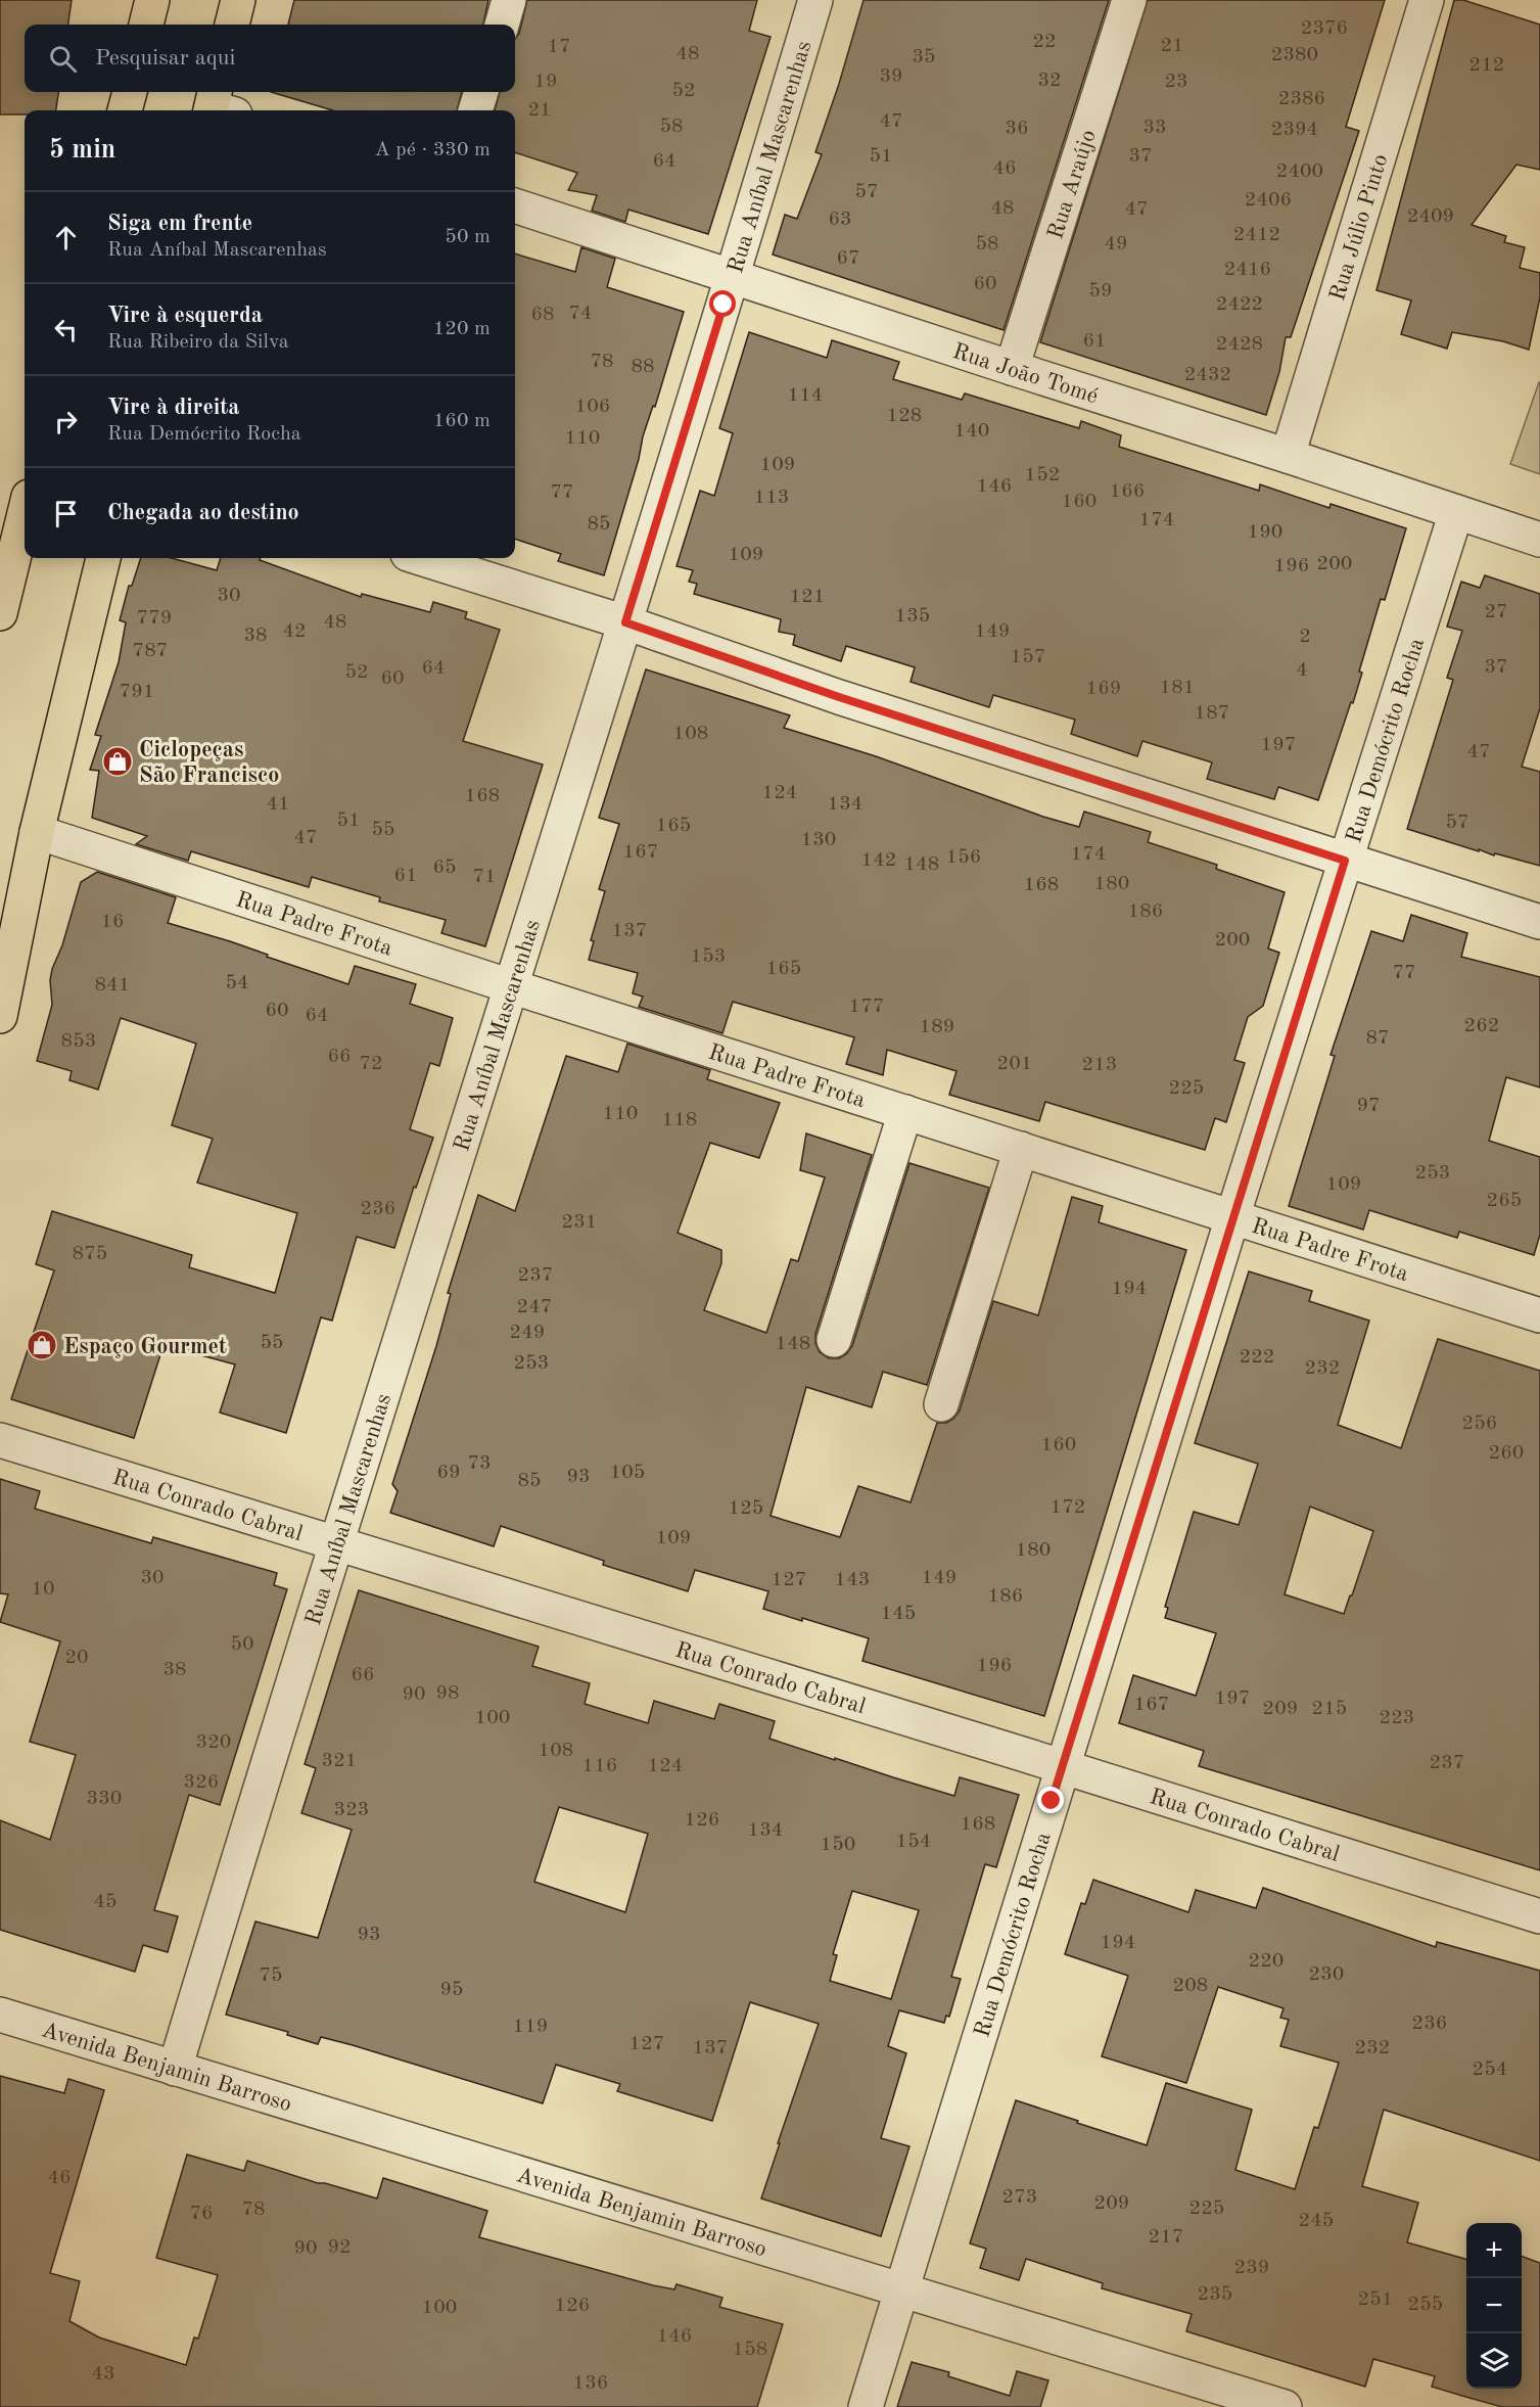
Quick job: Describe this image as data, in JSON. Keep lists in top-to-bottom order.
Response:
{
  "streets": {
    "street": [
      "Rua Aníbal Mascarenhas",
      "Rua Araújo",
      "Rua Júlio Pinto",
      "Rua João Tomé",
      "Rua Demócrito Rocha",
      "Rua Padre Frota",
      "Rua Conrado Cabral",
      "Avenida Benjamin Barroso"
    ]
  },
  "crossings": [
    ["Rua Aníbal Mascarenhas", "Rua João Tomé"],
    ["Rua Aníbal Mascarenhas", "Rua Padre Frota"],
    ["Rua Aníbal Mascarenhas", "Rua Conrado Cabral"],
    ["Rua Aníbal Mascarenhas", "Avenida Benjamin Barroso"],
    ["Rua Araújo", "Rua João Tomé"],
    ["Rua Júlio Pinto", "Rua João Tomé"],
    ["Rua João Tomé", "Rua Demócrito Rocha"],
    ["Rua Demócrito Rocha", "Rua Padre Frota"],
    ["Rua Demócrito Rocha", "Rua Conrado Cabral"],
    ["Rua Demócrito Rocha", "Avenida Benjamin Barroso"]
  ],
  "places": {
    "shop": ["Ciclopeças São Francisco", "Espaço Gourmet"]
  },
  "house_numbers": [
    "2376",
    "22",
    "21",
    "17",
    "48",
    "2380",
    "35",
    "212",
    "39",
    "32",
    "19",
    "23",
    "52",
    "2386",
    "21",
    "47",
    "58",
    "33",
    "36",
    "2394",
    "51",
    "37",
    "64",
    "46",
    "2400",
    "57",
    "2406",
    "48",
    "47",
    "2409",
    "63",
    "2412",
    "58",
    "49",
    "67",
    "2416",
    "60",
    "59",
    "2422",
    "74",
    "68",
    "61",
    "2428",
    "78",
    "88",
    "2432",
    "114",
    "106",
    "128",
    "140",
    "110",
    "109",
    "152",
    "146",
    "166",
    "77",
    "113",
    "160",
    "174",
    "85",
    "190",
    "109",
    "200",
    "196",
    "30",
    "121",
    "27",
    "135",
    "779",
    "48",
    "42",
    "149",
    "38",
    "2",
    "787",
    "157",
    "37",
    "64",
    "4",
    "52",
    "60",
    "181",
    "169",
    "791",
    "187",
    "108",
    "197",
    "47",
    "124",
    "168",
    "41",
    "134",
    "51",
    "57",
    "165",
    "55",
    "47",
    "130",
    "167",
    "174",
    "156",
    "142",
    "148",
    "65",
    "61",
    "71",
    "180",
    "168",
    "186",
    "16",
    "137",
    "200",
    "153",
    "165",
    "77",
    "54",
    "841",
    "177",
    "60",
    "64",
    "262",
    "189",
    "87",
    "853",
    "66",
    "72",
    "201",
    "213",
    "225",
    "97",
    "110",
    "118",
    "253",
    "109",
    "265",
    "236",
    "231",
    "875",
    "237",
    "194",
    "247",
    "249",
    "55",
    "148",
    "222",
    "253",
    "232",
    "256",
    "160",
    "260",
    "73",
    "69",
    "105",
    "93",
    "85",
    "172",
    "125",
    "109",
    "180",
    "30",
    "149",
    "127",
    "143",
    "10",
    "186",
    "145",
    "50",
    "20",
    "196",
    "38",
    "66",
    "98",
    "90",
    "197",
    "167",
    "209",
    "215",
    "100",
    "223",
    "320",
    "108",
    "321",
    "237",
    "116",
    "124",
    "326",
    "330",
    "323",
    "126",
    "168",
    "134",
    "154",
    "150",
    "45",
    "93",
    "194",
    "220",
    "230",
    "75",
    "208",
    "95",
    "236",
    "119",
    "127",
    "137",
    "232",
    "254",
    "46",
    "273",
    "209",
    "225",
    "78",
    "76",
    "245",
    "217",
    "92",
    "90",
    "239",
    "235",
    "251",
    "255",
    "126",
    "100",
    "146",
    "158",
    "43",
    "136"
  ],
  "page": {
    "search": "Pesquisar aqui",
    "heading": ["5 min", "A pé · 330 m"],
    "list": [
      ["Siga em frente", "Rua Aníbal Mascarenhas", "50 m"],
      ["Vire à esquerda", "Rua Ribeiro da Silva", "120 m"],
      ["Vire à direita", "Rua Demócrito Rocha", "160 m"],
      "Chegada ao destino"
    ],
    "map_buttons": ["+", "−"]
  }
}
